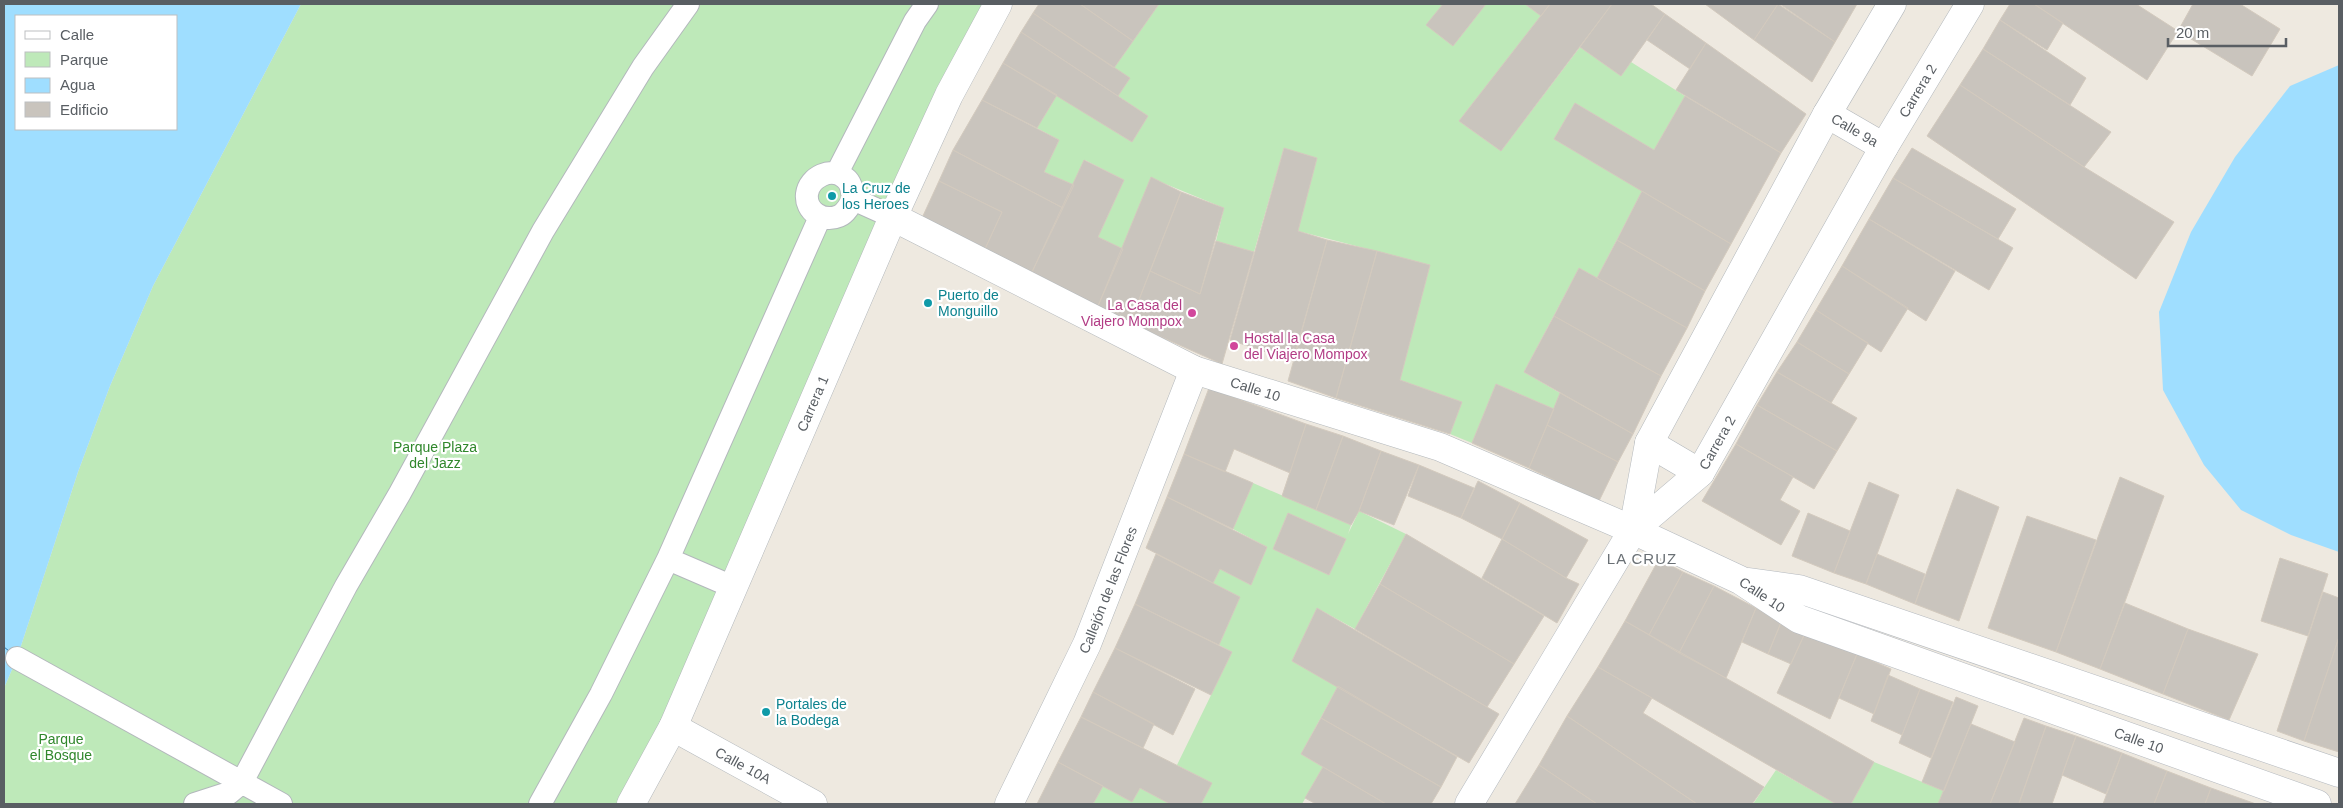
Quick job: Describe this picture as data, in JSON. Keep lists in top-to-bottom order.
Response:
{
  "streets": {
    "street": [
      "Carrera 2",
      "Calle 9a",
      "Calle 10",
      "Carrera 1",
      "Callejón de las Flores",
      "Calle 10A"
    ]
  },
  "crossings": [
    ["Carrera 2", "Calle 9a"],
    ["Calle 10", "Carrera 1"],
    ["Calle 10", "Callejón de las Flores"],
    ["Carrera 1", "Calle 10A"]
  ],
  "districts": ["LA CRUZ"],
  "parks": ["Parque Plaza del Jazz", "Parque el Bosque"],
  "places": [
    "La Cruz de los Heroes",
    "Puerto de Monguillo",
    "La Casa del Viajero Mompox",
    "Hostal la Casa del Viajero Mompox",
    "Portales de la Bodega"
  ],
  "legend": [
    "Calle",
    "Parque",
    "Agua",
    "Edificio"
  ],
  "scale_bar": "20 m"
}
